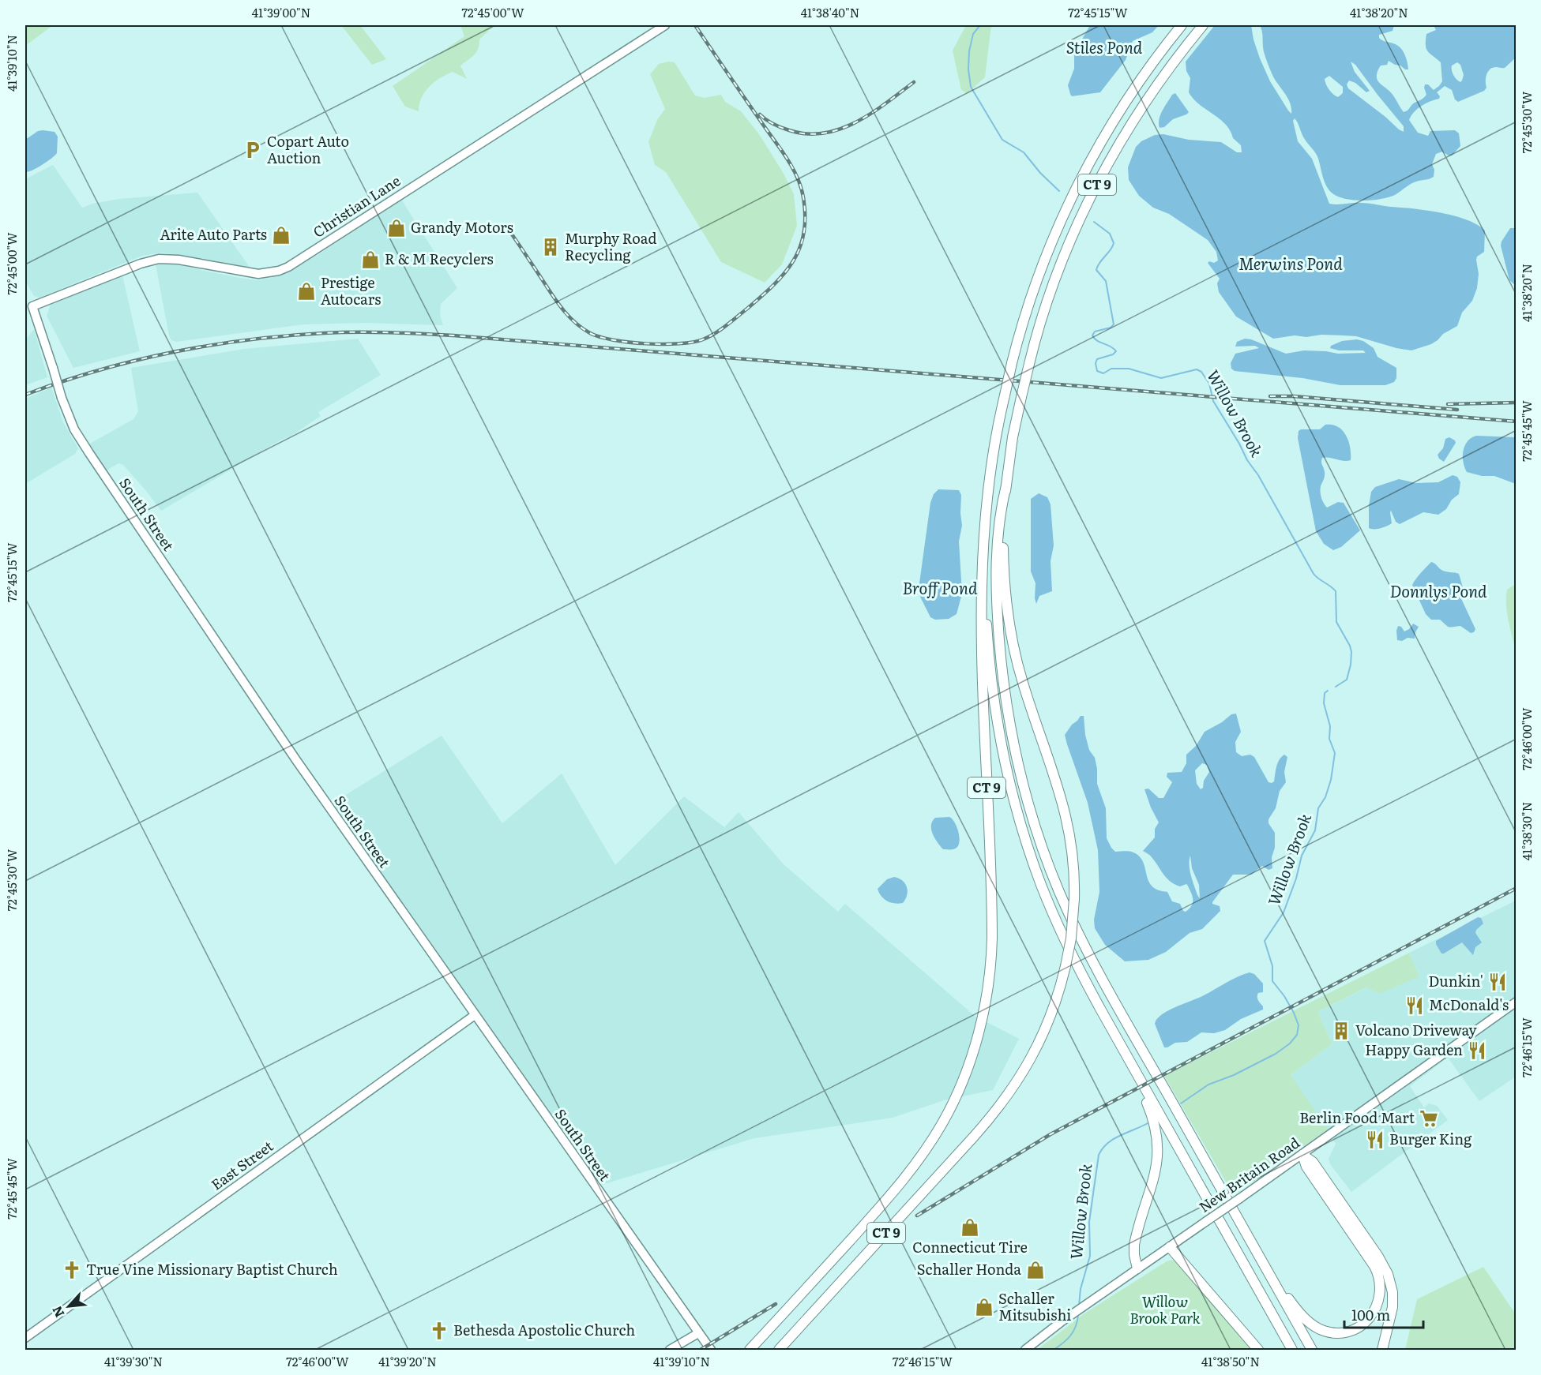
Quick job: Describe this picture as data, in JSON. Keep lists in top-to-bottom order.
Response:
{
  "streets": {
    "highway": ["CT 9"],
    "main road": [
      "Christian Lane",
      "South Street",
      "East Street",
      "New Britain Road"
    ]
  },
  "crossings": [
    ["Christian Lane", "South Street"],
    ["South Street", "East Street"]
  ],
  "water": [
    "Stiles Pond",
    "Merwins Pond",
    "Willow Brook",
    "Broff Pond",
    "Donnlys Pond"
  ],
  "parks": ["Willow Brook Park"],
  "places": {
    "parking": ["Copart Auto Auction"],
    "shop": [
      "Grandy Motors",
      "Arite Auto Parts",
      "R & M Recyclers",
      "Prestige Autocars",
      "Connecticut Tire",
      "Schaller Honda",
      "Schaller Mitsubishi"
    ],
    "building": ["Murphy Road Recycling", "Volcano Driveway"],
    "restaurant": [
      "Dunkin'",
      "McDonald's",
      "Happy Garden",
      "Burger King"
    ],
    "supermarket": ["Berlin Food Mart"],
    "church": ["True Vine Missionary Baptist Church", "Bethesda Apostolic Church"]
  },
  "scale_bar": "100 m",
  "north": "bottom left",
  "coordinates": [
    "41°39'00\"N",
    "72°45'00\"W",
    "41°38'40\"N",
    "72°45'15\"W",
    "41°38'20\"N",
    "41°39'10\"N",
    "72°45'30\"W",
    "72°45'45\"W",
    "72°46'00\"W",
    "41°38'30\"N",
    "72°46'15\"W",
    "41°39'30\"N",
    "41°39'20\"N",
    "41°38'50\"N"
  ]
}
